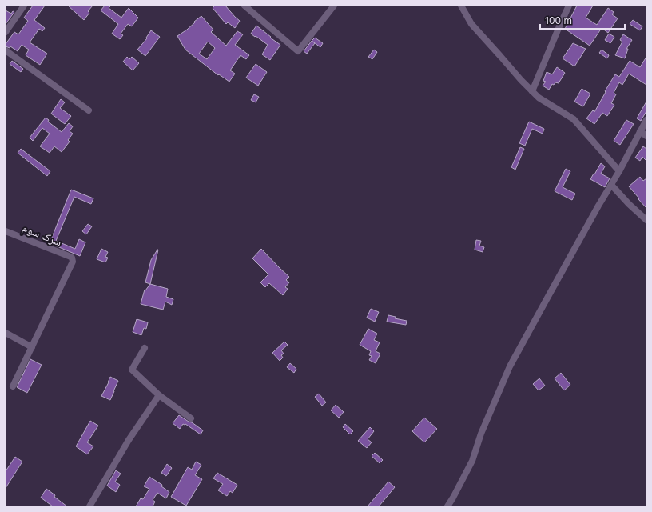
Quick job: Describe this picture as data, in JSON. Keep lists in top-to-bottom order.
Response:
{
  "streets": {
    "street": ["سرک سوم"]
  },
  "scale_bar": "100 m"
}
